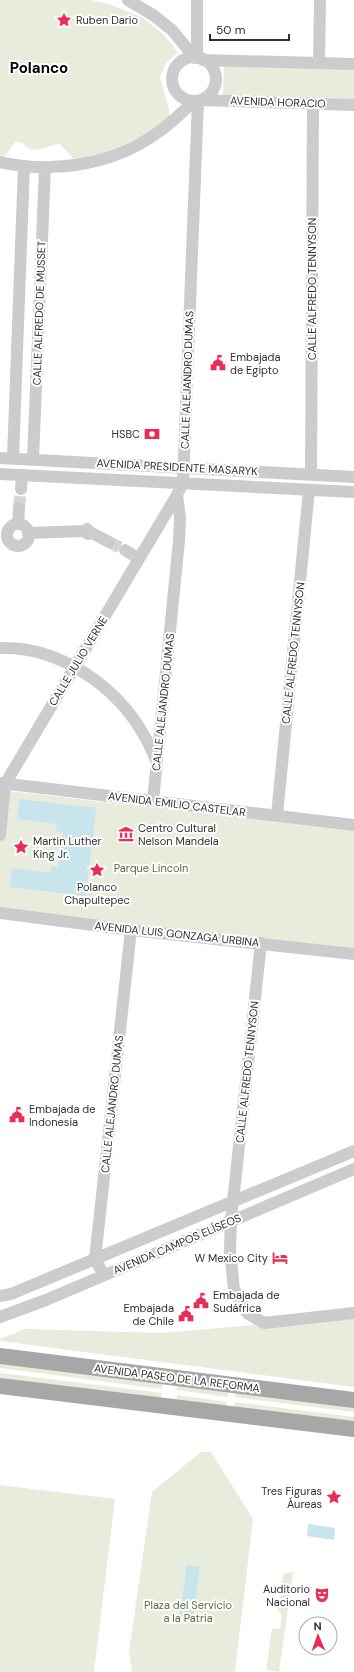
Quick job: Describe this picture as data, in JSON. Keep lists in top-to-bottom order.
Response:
{
  "streets": {
    "main road": ["AVENIDA PASEO DE LA REFORMA"],
    "street": [
      "AVENIDA HORACIO",
      "CALLE ALFREDO TENNYSON",
      "CALLE ALFREDO DE MUSSET",
      "CALLE ALEJANDRO DUMAS",
      "AVENIDA PRESIDENTE MASARYK",
      "CALLE JULIO VERNE",
      "AVENIDA EMILIO CASTELAR",
      "AVENIDA LUIS GONZAGA URBINA",
      "AVENIDA CAMPOS ELÍSEOS"
    ]
  },
  "crossings": [
    ["AVENIDA HORACIO", "CALLE ALFREDO TENNYSON"],
    ["AVENIDA HORACIO", "CALLE ALEJANDRO DUMAS"],
    ["CALLE ALFREDO TENNYSON", "AVENIDA PRESIDENTE MASARYK"],
    ["CALLE ALFREDO TENNYSON", "AVENIDA EMILIO CASTELAR"],
    ["CALLE ALFREDO TENNYSON", "AVENIDA LUIS GONZAGA URBINA"],
    ["CALLE ALFREDO TENNYSON", "AVENIDA CAMPOS ELÍSEOS"],
    ["CALLE ALFREDO DE MUSSET", "AVENIDA PRESIDENTE MASARYK"],
    ["CALLE ALEJANDRO DUMAS", "AVENIDA PRESIDENTE MASARYK"],
    ["CALLE ALEJANDRO DUMAS", "CALLE JULIO VERNE"],
    ["CALLE ALEJANDRO DUMAS", "AVENIDA EMILIO CASTELAR"],
    ["CALLE ALEJANDRO DUMAS", "AVENIDA LUIS GONZAGA URBINA"],
    ["CALLE ALEJANDRO DUMAS", "AVENIDA CAMPOS ELÍSEOS"],
    ["CALLE JULIO VERNE", "AVENIDA EMILIO CASTELAR"]
  ],
  "districts": ["Polanco"],
  "parks": ["Parque Lincoln", "Plaza del Servicio a la Patria"],
  "places": {
    "place": [
      "Ruben Dario",
      "Martin Luther King Jr.",
      "Polanco Chapultepec",
      "Tres Figuras Áureas"
    ],
    "public building": [
      "Embajada de Egipto",
      "Embajada de Indonesia",
      "Embajada de Sudáfrica",
      "Embajada de Chile"
    ],
    "bank": ["HSBC"],
    "museum": ["Centro Cultural Nelson Mandela"],
    "hotel": ["W Mexico City"],
    "theatre": ["Auditorio Nacional"]
  },
  "scale_bar": "50 m",
  "north": "top"
}
